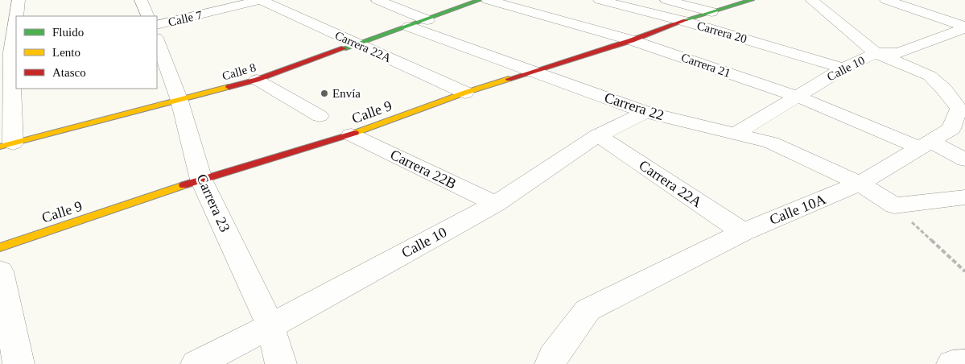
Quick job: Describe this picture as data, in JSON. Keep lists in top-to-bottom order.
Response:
{
  "streets": {
    "street": [
      "Calle 7",
      "Carrera 20",
      "Carrera 22A",
      "Carrera 21",
      "Calle 10",
      "Calle 8",
      "Carrera 22",
      "Calle 9",
      "Carrera 22B",
      "Carrera 23",
      "Calle 10A"
    ]
  },
  "crossings": [
    ["Calle 7", "Carrera 22A"],
    ["Carrera 20", "Calle 10"],
    ["Carrera 20", "Calle 9"],
    ["Carrera 22A", "Calle 10"],
    ["Carrera 22A", "Calle 8"],
    ["Carrera 22A", "Calle 9"],
    ["Carrera 22A", "Calle 10A"],
    ["Carrera 21", "Calle 10"],
    ["Carrera 21", "Calle 9"],
    ["Carrera 21", "Calle 10A"],
    ["Calle 10", "Carrera 22"],
    ["Calle 10", "Carrera 22B"],
    ["Calle 10", "Carrera 23"],
    ["Calle 10", "Calle 10A"],
    ["Calle 8", "Carrera 22"],
    ["Calle 8", "Carrera 23"],
    ["Carrera 22", "Calle 9"],
    ["Carrera 22", "Calle 10A"],
    ["Calle 9", "Carrera 22B"],
    ["Calle 9", "Carrera 23"]
  ],
  "places": ["Envía"],
  "legend": ["Fluido", "Lento", "Atasco"]
}
